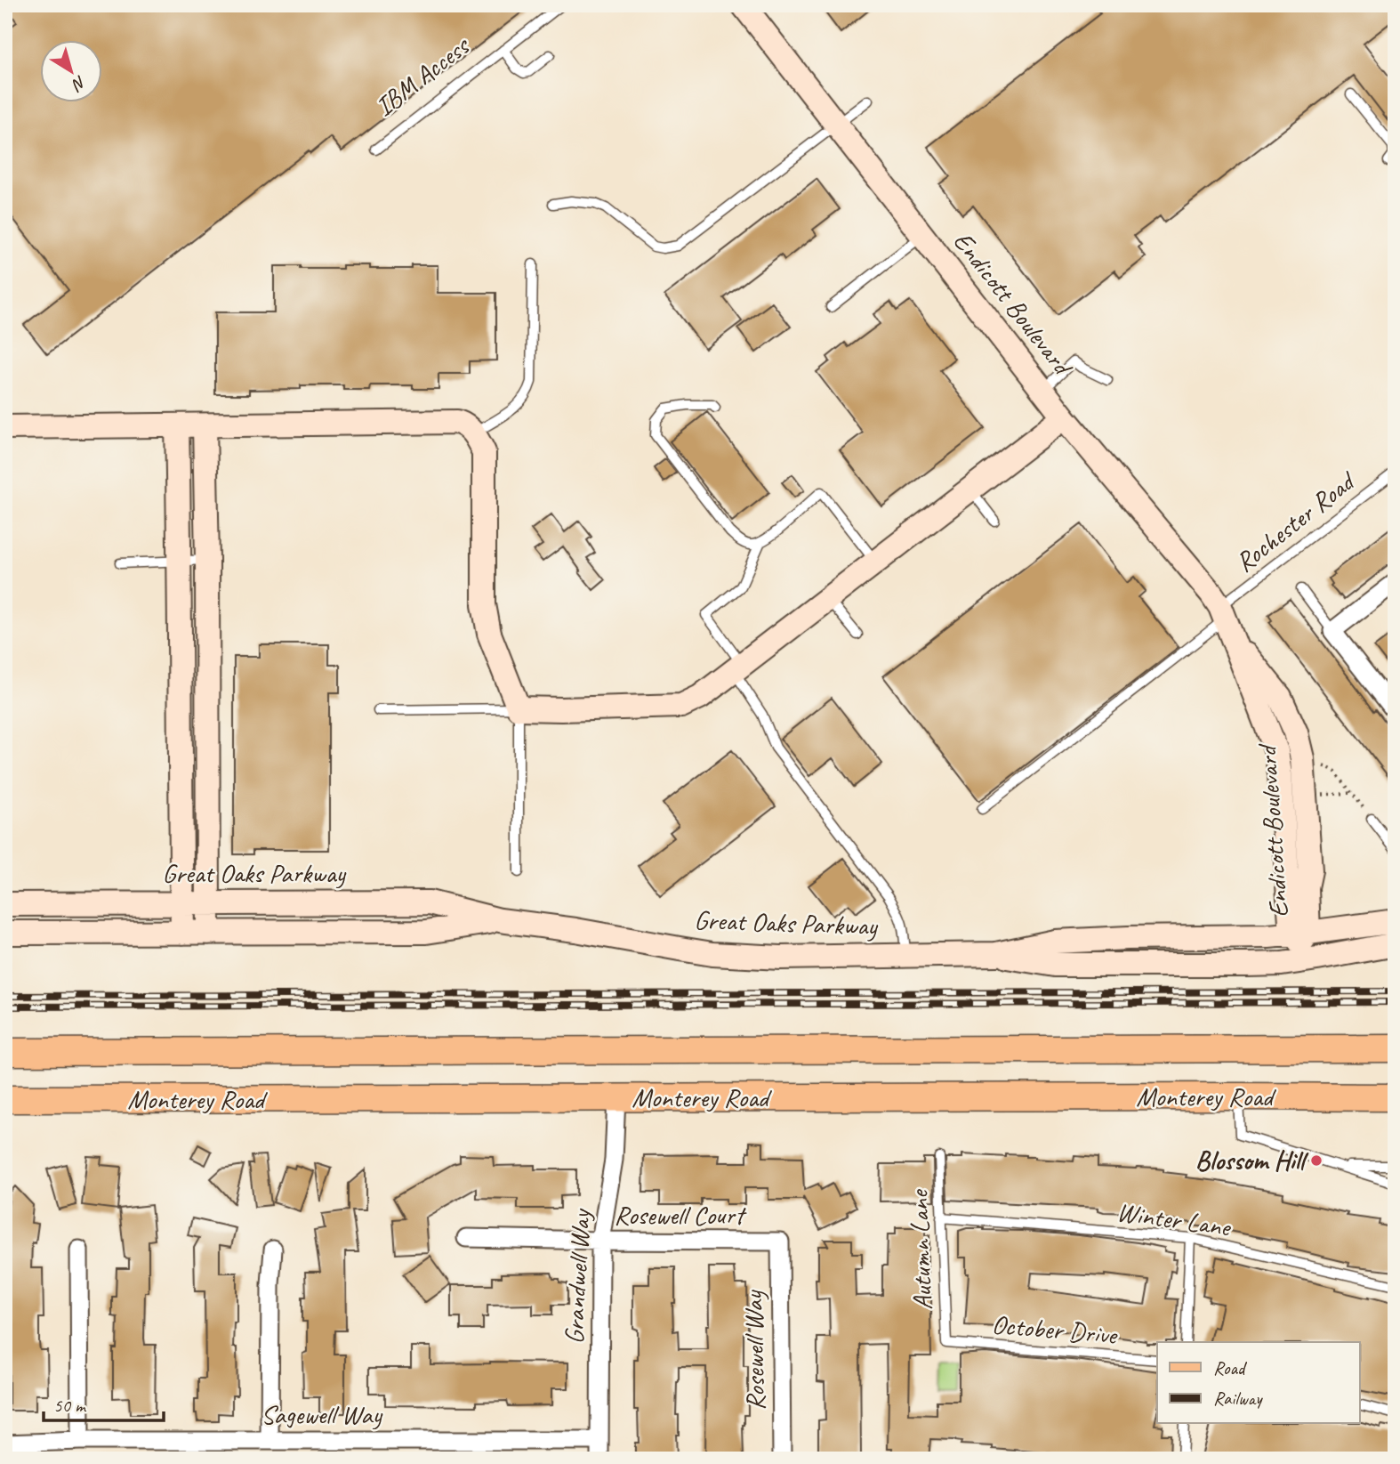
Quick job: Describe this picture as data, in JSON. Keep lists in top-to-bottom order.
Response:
{
  "streets": {
    "main road": ["Monterey Road"],
    "street": [
      "Endicott Boulevard",
      "Great Oaks Parkway",
      "Rosewell Court",
      "Grandwell Way",
      "Rosewell Way",
      "Sagewell Way"
    ],
    "lane": [
      "IBM Access",
      "Rochester Road",
      "Winter Lane",
      "Autumn Lane",
      "October Drive"
    ]
  },
  "crossings": [
    ["Endicott Boulevard", "Rochester Road"],
    ["Endicott Boulevard", "Great Oaks Parkway"],
    ["Monterey Road", "Grandwell Way"],
    ["Rosewell Court", "Grandwell Way"],
    ["Rosewell Court", "Rosewell Way"],
    ["Winter Lane", "Autumn Lane"],
    ["Autumn Lane", "October Drive"],
    ["Grandwell Way", "Sagewell Way"]
  ],
  "places": ["Blossom Hill"],
  "legend": ["Road", "Railway"],
  "scale_bar": "50 m",
  "north": "bottom right"
}
